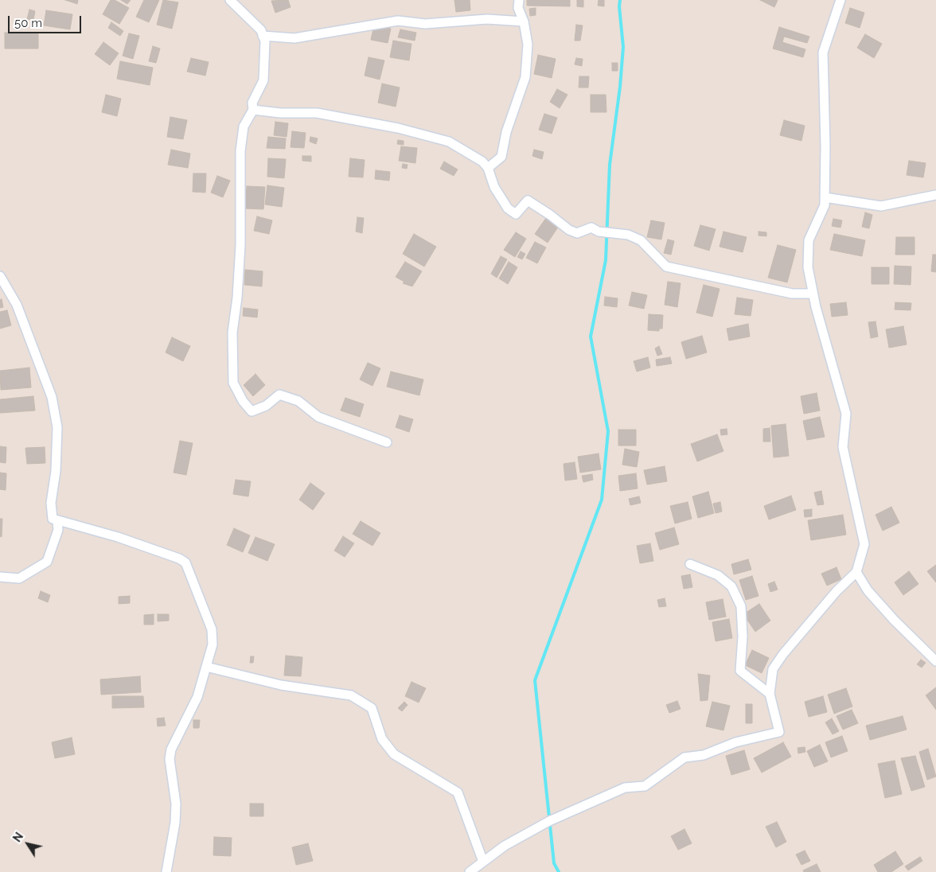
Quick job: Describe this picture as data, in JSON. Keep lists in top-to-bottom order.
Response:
{
  "scale_bar": "50 m",
  "north": "top left"
}
